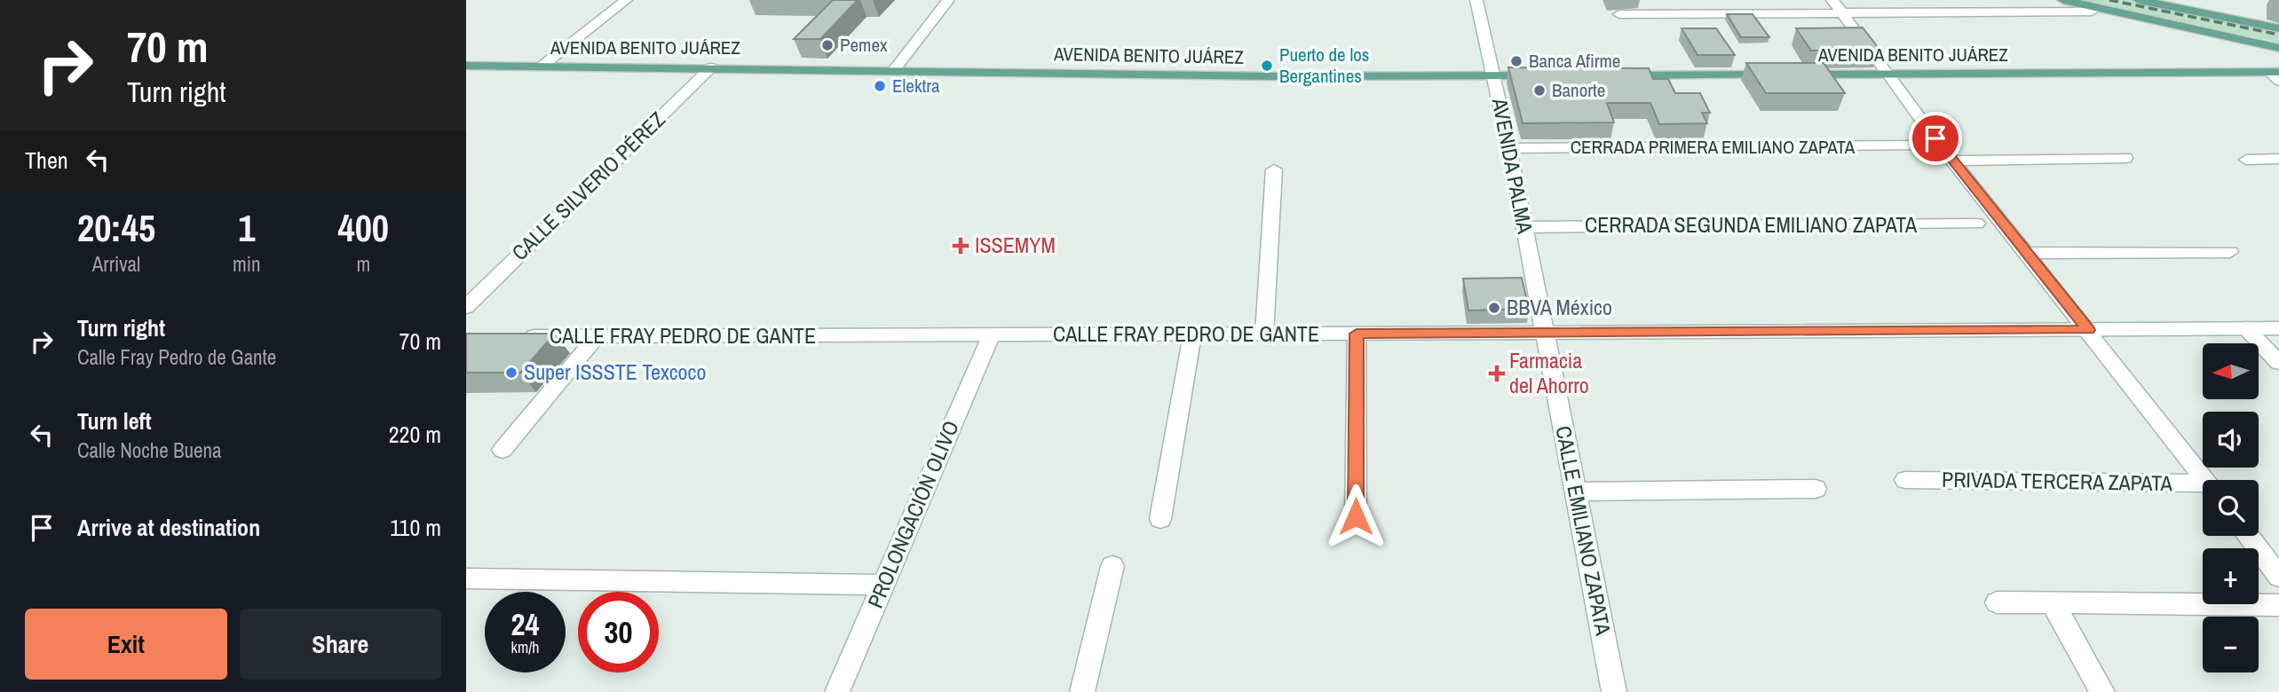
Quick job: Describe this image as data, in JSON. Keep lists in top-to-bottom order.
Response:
{
  "streets": {
    "main road": ["AVENIDA BENITO JUÁREZ"],
    "street": [
      "CERRADA PRIMERA EMILIANO ZAPATA",
      "AVENIDA PALMA",
      "CALLE SILVERIO PÉREZ",
      "CERRADA SEGUNDA EMILIANO ZAPATA",
      "CALLE FRAY PEDRO DE GANTE",
      "PRIVADA TERCERA ZAPATA",
      "PROLONGACIÓN OLIVO",
      "CALLE EMILIANO ZAPATA"
    ]
  },
  "crossings": [
    ["AVENIDA BENITO JUÁREZ", "AVENIDA PALMA"],
    ["AVENIDA BENITO JUÁREZ", "CALLE SILVERIO PÉREZ"],
    ["CERRADA PRIMERA EMILIANO ZAPATA", "AVENIDA PALMA"],
    ["AVENIDA PALMA", "CERRADA SEGUNDA EMILIANO ZAPATA"],
    ["AVENIDA PALMA", "CALLE FRAY PEDRO DE GANTE"],
    ["AVENIDA PALMA", "CALLE EMILIANO ZAPATA"],
    ["CALLE FRAY PEDRO DE GANTE", "PROLONGACIÓN OLIVO"],
    ["CALLE FRAY PEDRO DE GANTE", "CALLE EMILIANO ZAPATA"]
  ],
  "places": {
    "other": [
      "Pemex",
      "Banca Afirme",
      "Puerto de los Bergantines",
      "Elektra",
      "Banorte",
      "BBVA México",
      "Super ISSSTE Texcoco"
    ],
    "health": ["ISSEMYM", "Farmacia del Ahorro"]
  },
  "north": "left",
  "page": {
    "turn": ["70 m", "Turn right"],
    "then": "Then",
    "eta": [
      "20:45",
      "Arrival",
      "1",
      "min",
      "400",
      "m"
    ],
    "list": [
      {
        "name": "Turn right",
        "note": "Calle Fray Pedro de Gante",
        "value": "70 m"
      },
      {
        "name": "Turn left",
        "note": "Calle Noche Buena",
        "value": "220 m"
      },
      {
        "name": "Arrive at destination",
        "value": "110 m"
      }
    ],
    "map_buttons": ["+", "−"],
    "speed": "24 km/h",
    "limit": "30",
    "buttons": ["Exit", "Share"]
  }
}
